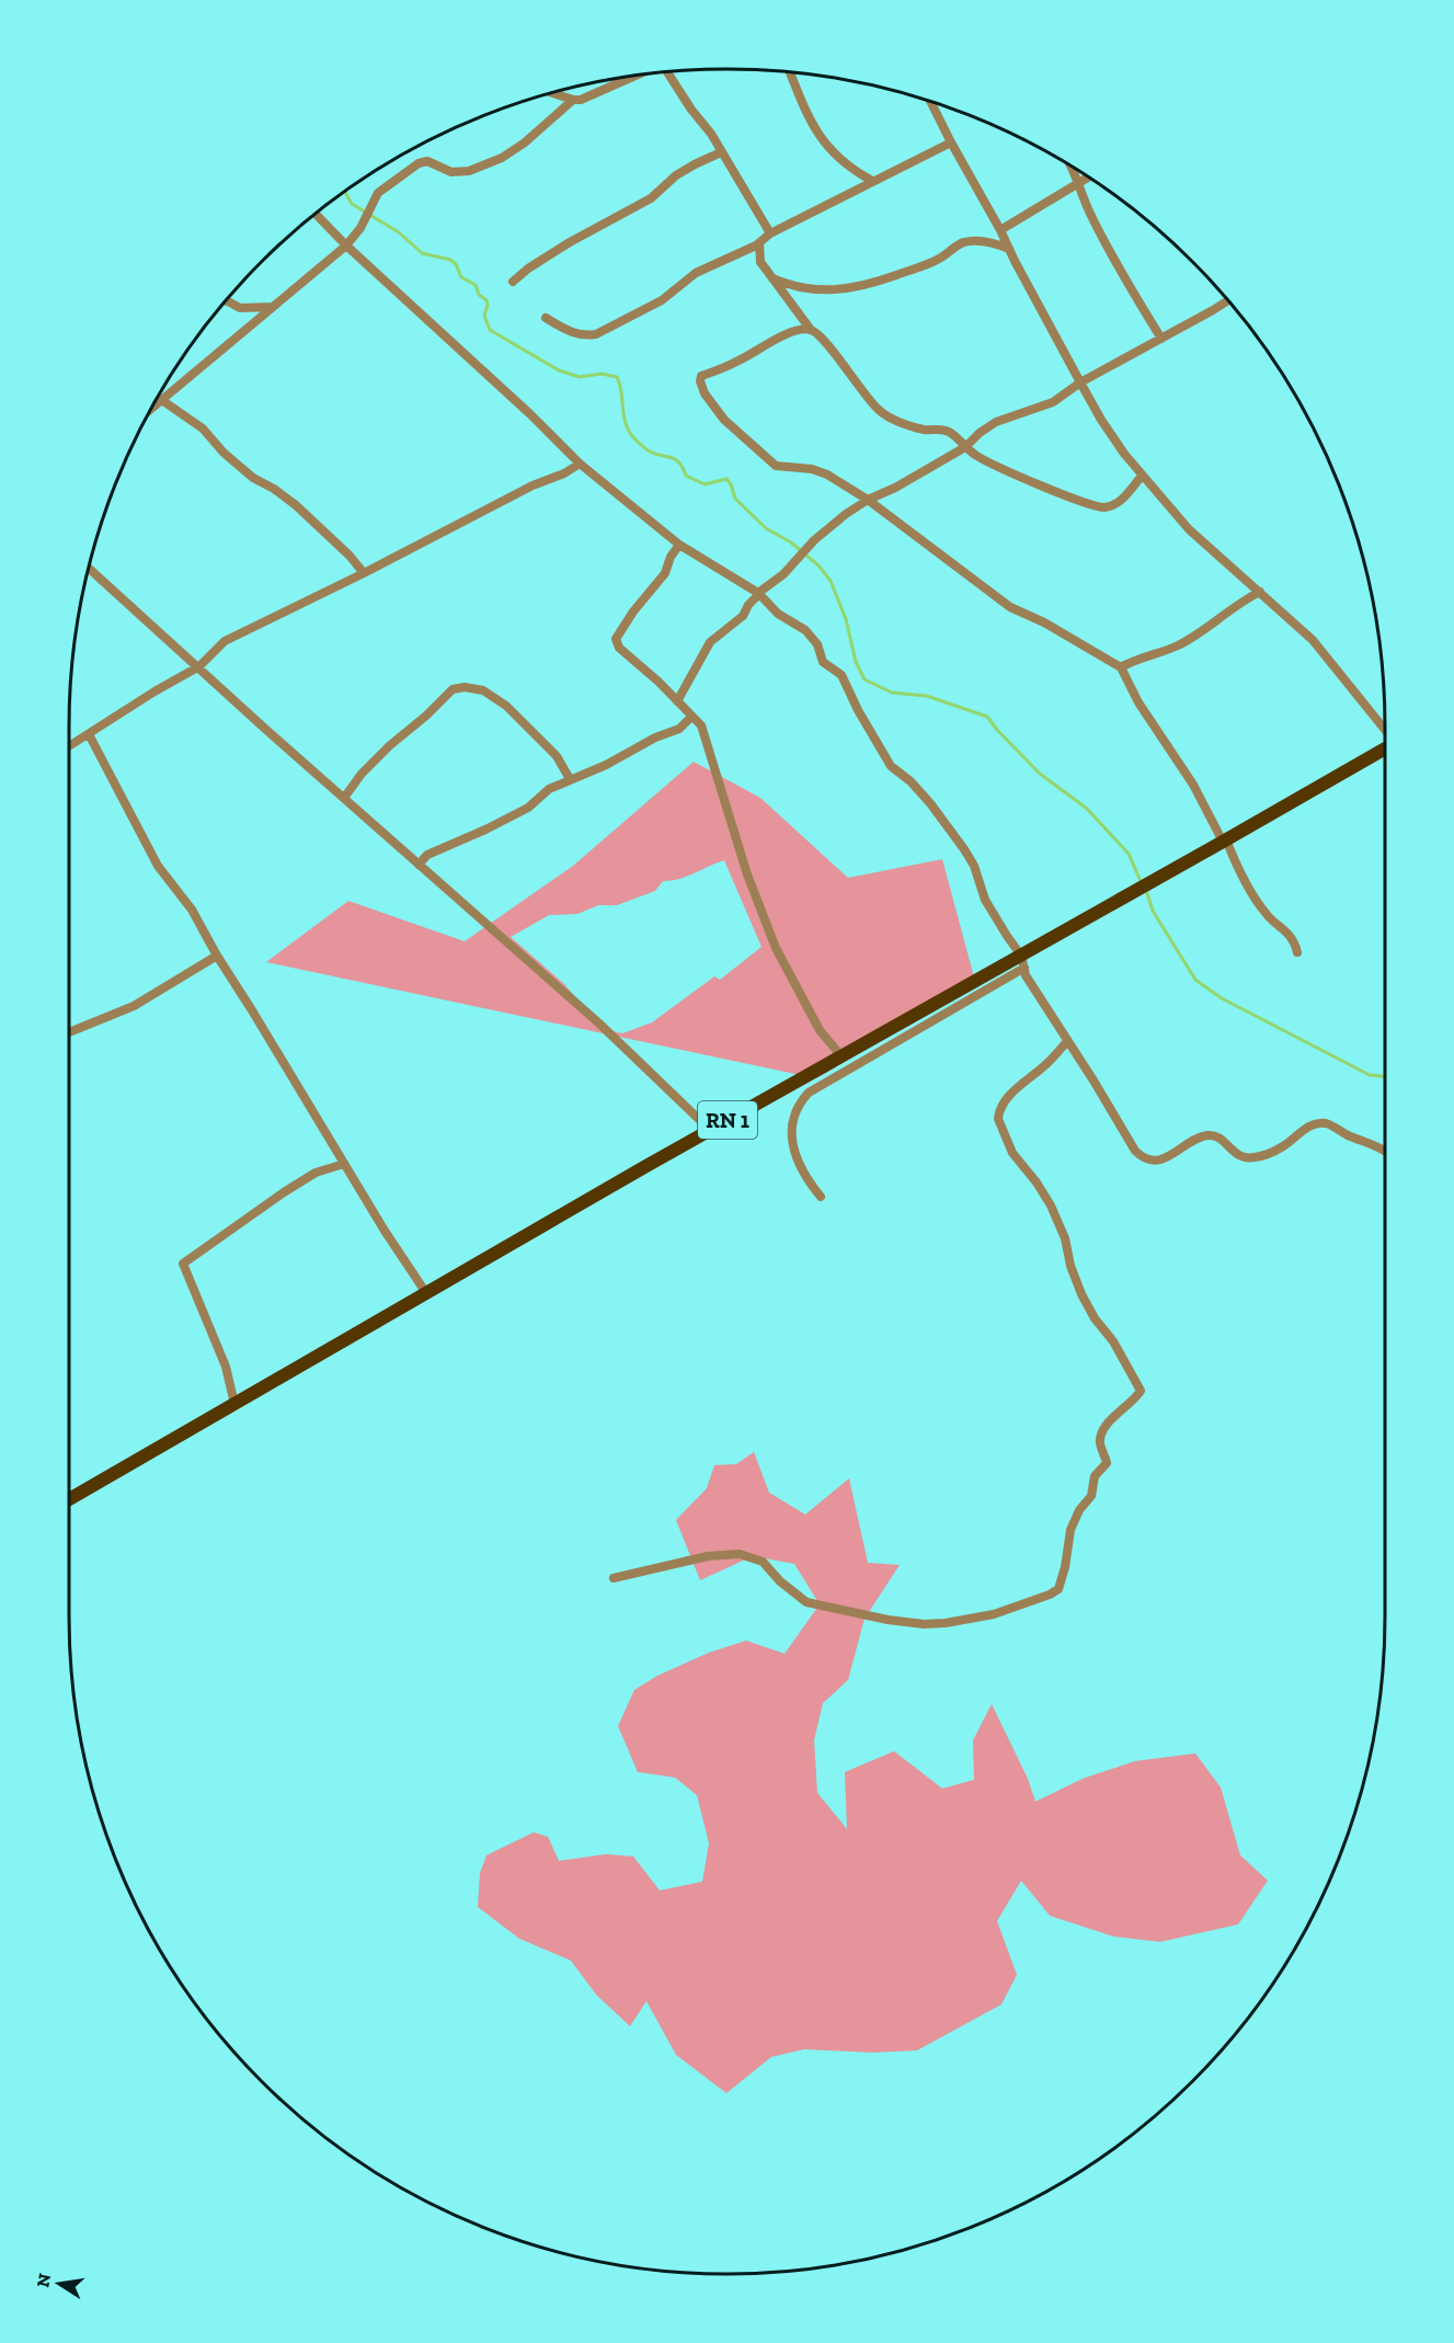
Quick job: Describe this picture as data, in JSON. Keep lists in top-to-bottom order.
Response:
{
  "streets": {
    "main road": ["RN 1"]
  },
  "north": "left"
}
